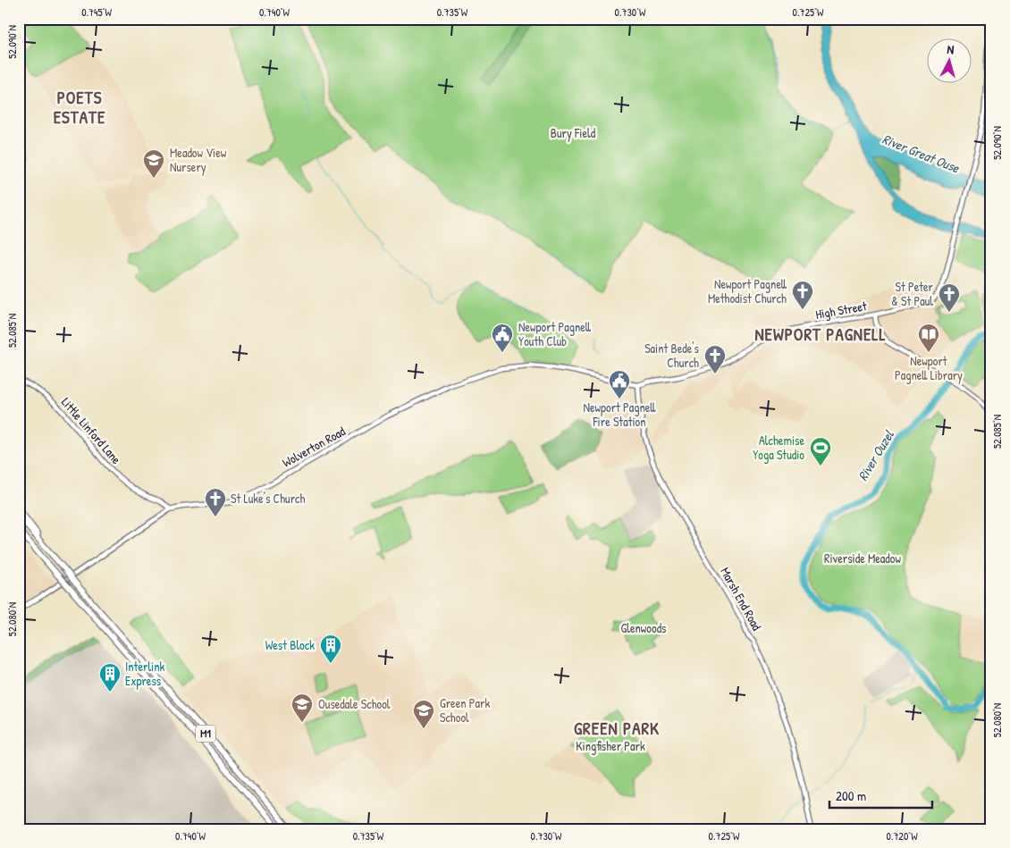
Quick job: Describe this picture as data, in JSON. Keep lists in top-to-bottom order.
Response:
{
  "streets": {
    "highway": ["M1"],
    "street": [
      "High Street",
      "Little Linford Lane",
      "Wolverton Road",
      "Marsh End Road"
    ]
  },
  "crossings": [
    ["High Street", "Wolverton Road"],
    ["High Street", "Marsh End Road"],
    ["Little Linford Lane", "Wolverton Road"],
    ["Wolverton Road", "Marsh End Road"]
  ],
  "districts": ["POETS ESTATE", "NEWPORT PAGNELL", "GREEN PARK"],
  "water": ["River Great Ouse", "River Ouzel"],
  "parks": [
    "Bury Field",
    "Riverside Meadow",
    "Glenwoods",
    "Kingfisher Park"
  ],
  "places": {
    "school or university": ["Meadow View Nursery", "Ousedale School", "Green Park School"],
    "church": [
      "Newport Pagnell Methodist Church",
      "St Peter & St Paul",
      "Saint Bede's Church",
      "St Luke's Church"
    ],
    "public building": ["Newport Pagnell Youth Club", "Newport Pagnell Fire Station"],
    "library": ["Newport Pagnell Library"],
    "sports": ["Alchemise Yoga Studio"],
    "building": ["West Block", "Interlink Express"]
  },
  "scale_bar": "200 m",
  "north": "top",
  "coordinates": [
    "0.745°W",
    "0.740°W",
    "0.735°W",
    "0.730°W",
    "0.725°W",
    "52.090°N",
    "52.085°N",
    "52.080°N",
    "0.720°W"
  ]
}
